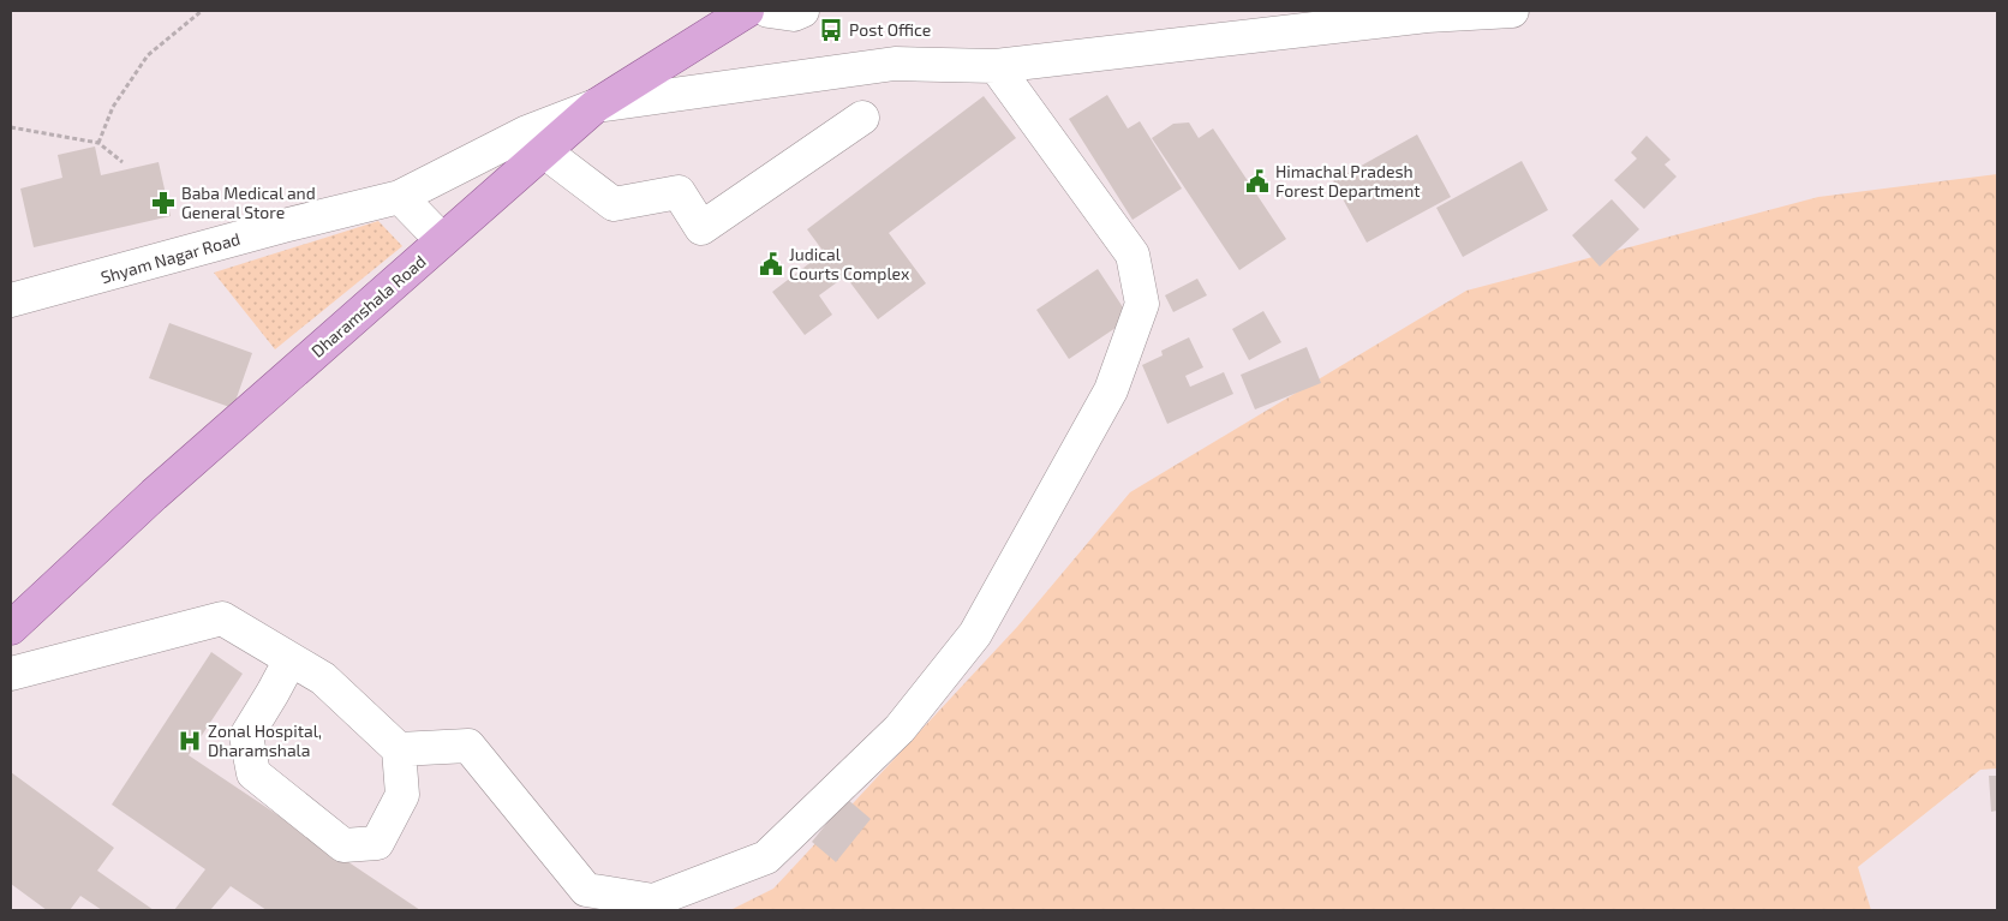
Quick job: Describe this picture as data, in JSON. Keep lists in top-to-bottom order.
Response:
{
  "streets": {
    "main road": ["Dharamshala Road"],
    "street": ["Shyam Nagar Road"]
  },
  "crossings": [
    ["Shyam Nagar Road", "Dharamshala Road"]
  ],
  "places": {
    "bus stop": ["Post Office"],
    "public building": ["Himachal Pradesh Forest Department", "Judical Courts Complex"],
    "pharmacy": ["Baba Medical and General Store"],
    "hospital": ["Zonal Hospital, Dharamshala"]
  }
}
